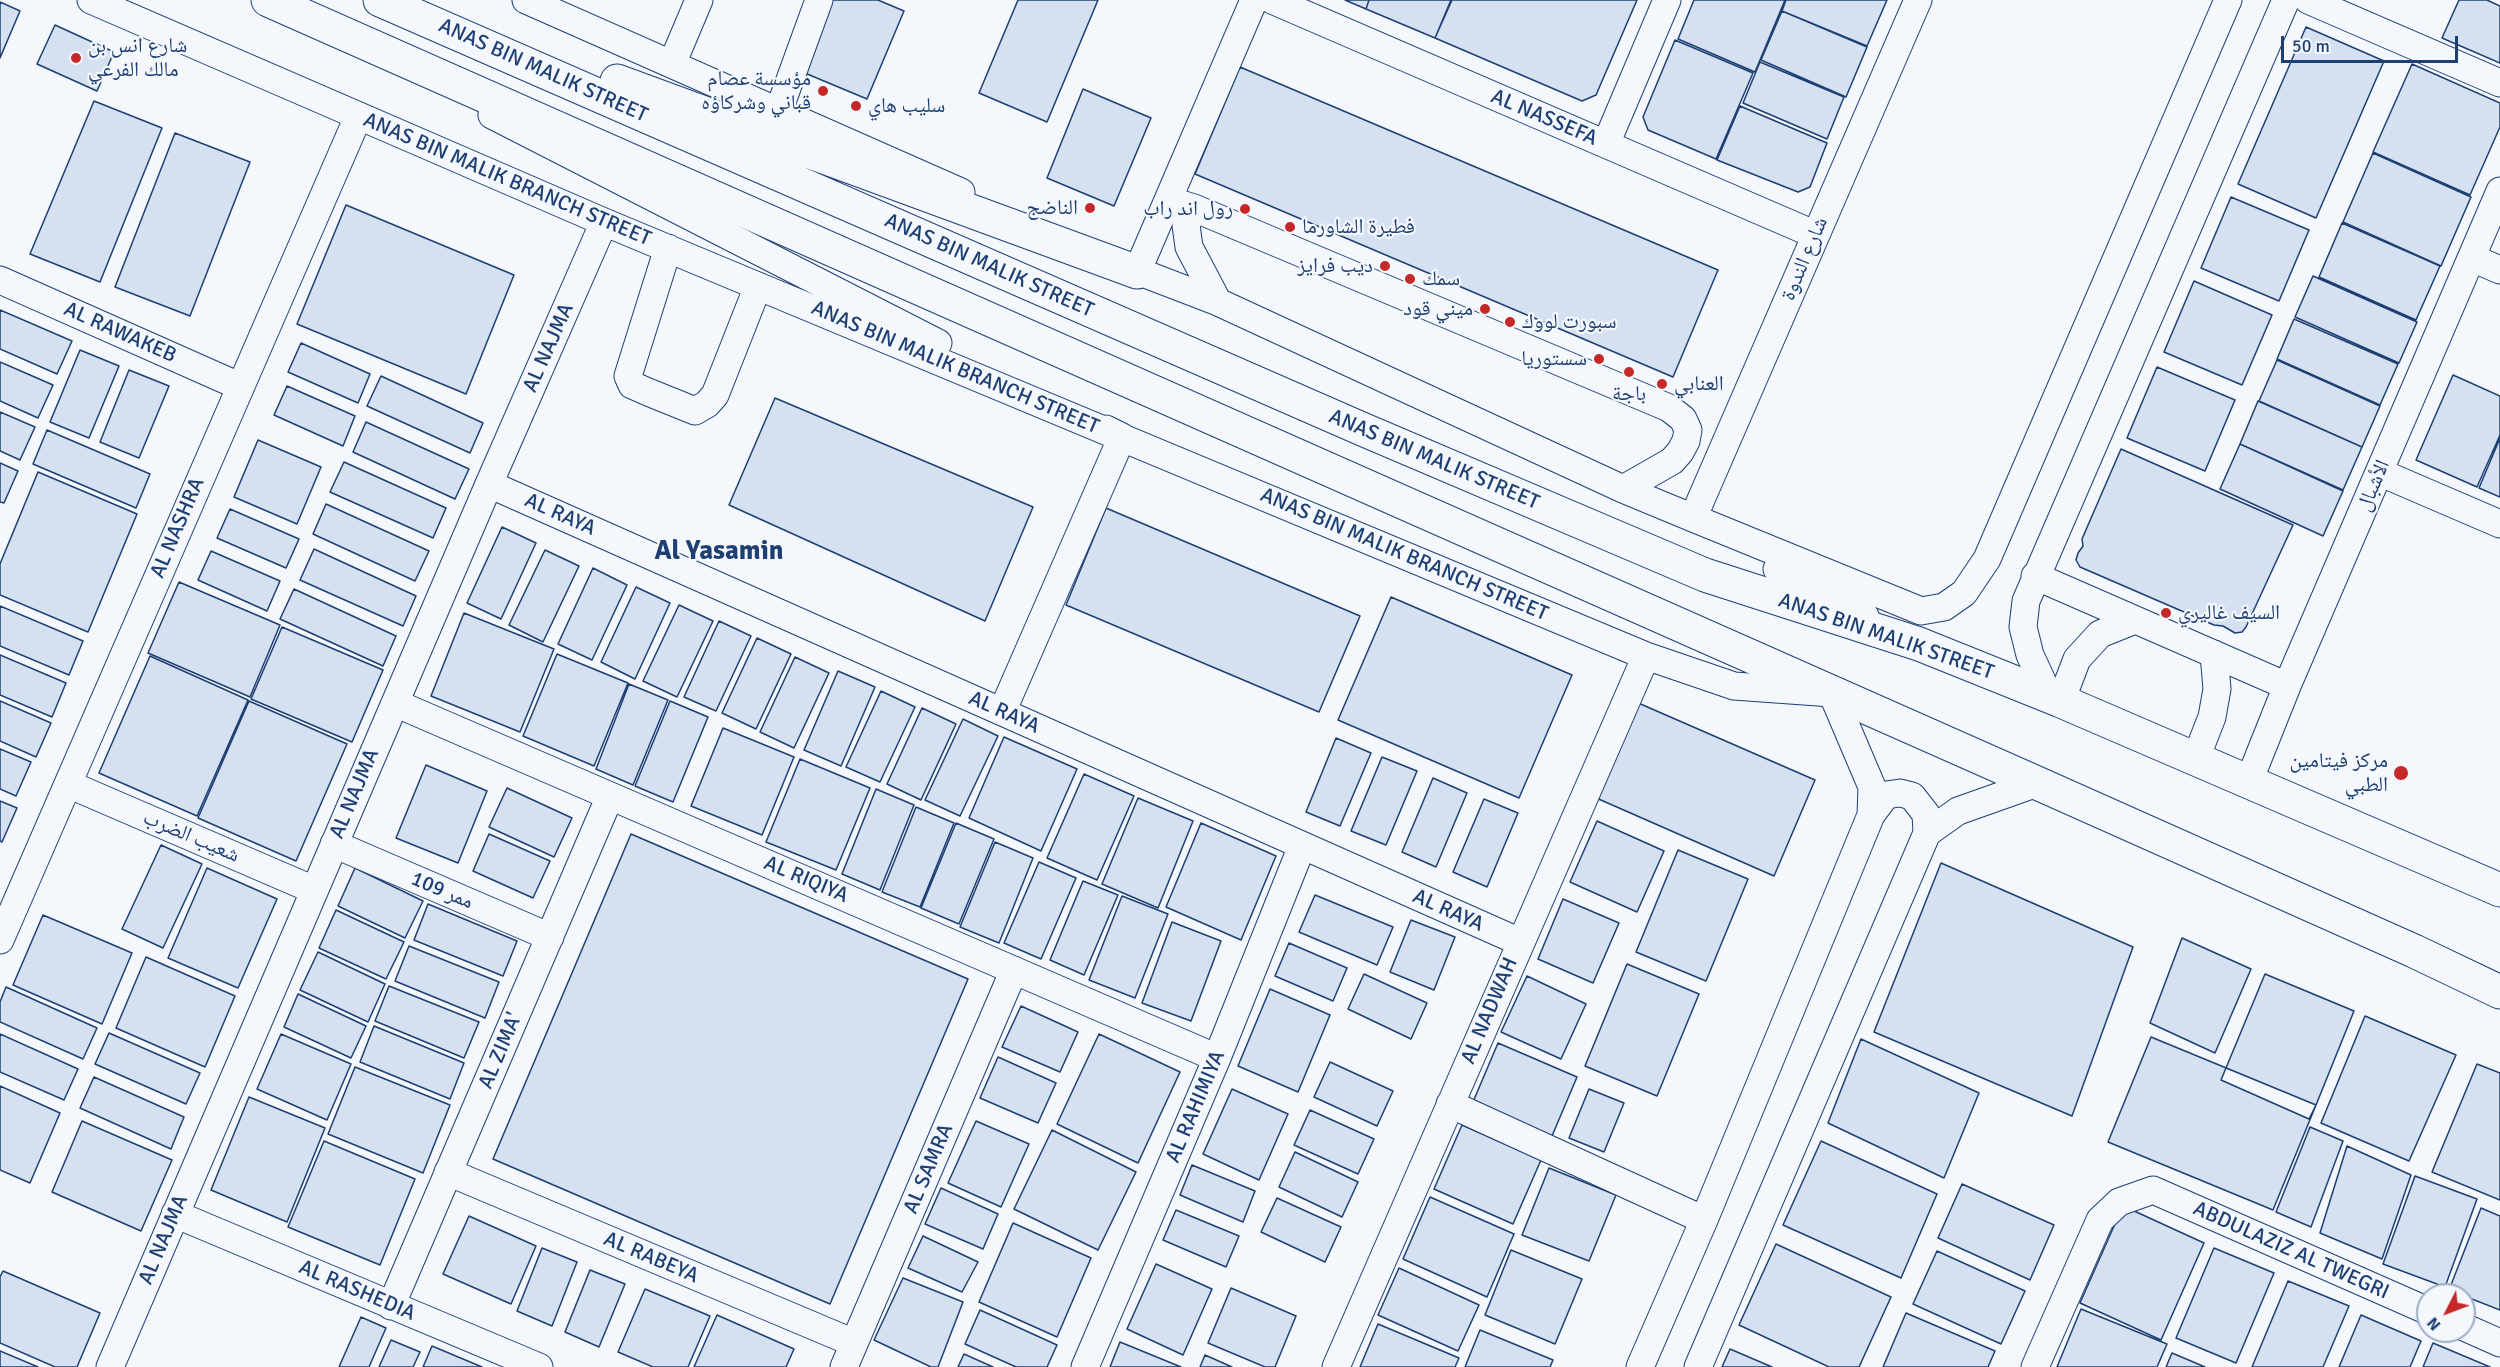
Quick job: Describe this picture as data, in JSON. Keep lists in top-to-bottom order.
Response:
{
  "streets": {
    "main road": ["ANAS BIN MALIK STREET"],
    "street": [
      "AL NASSEFA",
      "ANAS BIN MALIK BRANCH STREET",
      "شارع الندوة",
      "AL RAWAKEB",
      "AL NAJMA",
      "الأشبال",
      "AL RAYA",
      "AL NASHRA",
      "شعيب الضرب",
      "AL RIQIYA",
      "ممر 109",
      "AL NADWAH",
      "AL ZIMA'",
      "AL RAHIMIYA",
      "AL SAMRA",
      "ABDULAZIZ AL TWEGRI",
      "AL RABEYA",
      "AL RASHEDIA"
    ]
  },
  "crossings": [
    ["ANAS BIN MALIK STREET", "الأشبال"],
    ["AL NASSEFA", "شارع الندوة"],
    ["ANAS BIN MALIK BRANCH STREET", "AL NAJMA"],
    ["ANAS BIN MALIK BRANCH STREET", "AL NASHRA"],
    ["ANAS BIN MALIK BRANCH STREET", "AL NADWAH"],
    ["AL RAWAKEB", "AL NASHRA"],
    ["AL NAJMA", "AL RAYA"],
    ["AL NAJMA", "شعيب الضرب"],
    ["AL NAJMA", "AL RIQIYA"],
    ["AL NAJMA", "ممر 109"],
    ["AL NAJMA", "AL RASHEDIA"],
    ["AL RAYA", "AL NADWAH"],
    ["AL RAYA", "AL RAHIMIYA"],
    ["AL NASHRA", "شعيب الضرب"],
    ["AL RIQIYA", "AL ZIMA'"],
    ["AL RIQIYA", "AL RAHIMIYA"],
    ["AL RIQIYA", "AL SAMRA"],
    ["ممر 109", "AL ZIMA'"],
    ["AL ZIMA'", "AL RABEYA"],
    ["AL ZIMA'", "AL RASHEDIA"],
    ["AL SAMRA", "AL RABEYA"]
  ],
  "districts": ["Al Yasamin"],
  "places": [
    "شارع انس بن مالك الفرعي",
    "مؤسسة عصام قباني وشركاؤه",
    "سليب هاي",
    "الناضج",
    "رول اند راب",
    "فطيرة الشاورما",
    "ديب فرايز",
    "سمك",
    "ميني قود",
    "سبورت لووك",
    "سستوريا",
    "باجة",
    "العنابي",
    "السيف غاليري",
    "مركز فيتامين الطبي"
  ],
  "scale_bar": "50 m",
  "north": "bottom left"
}
